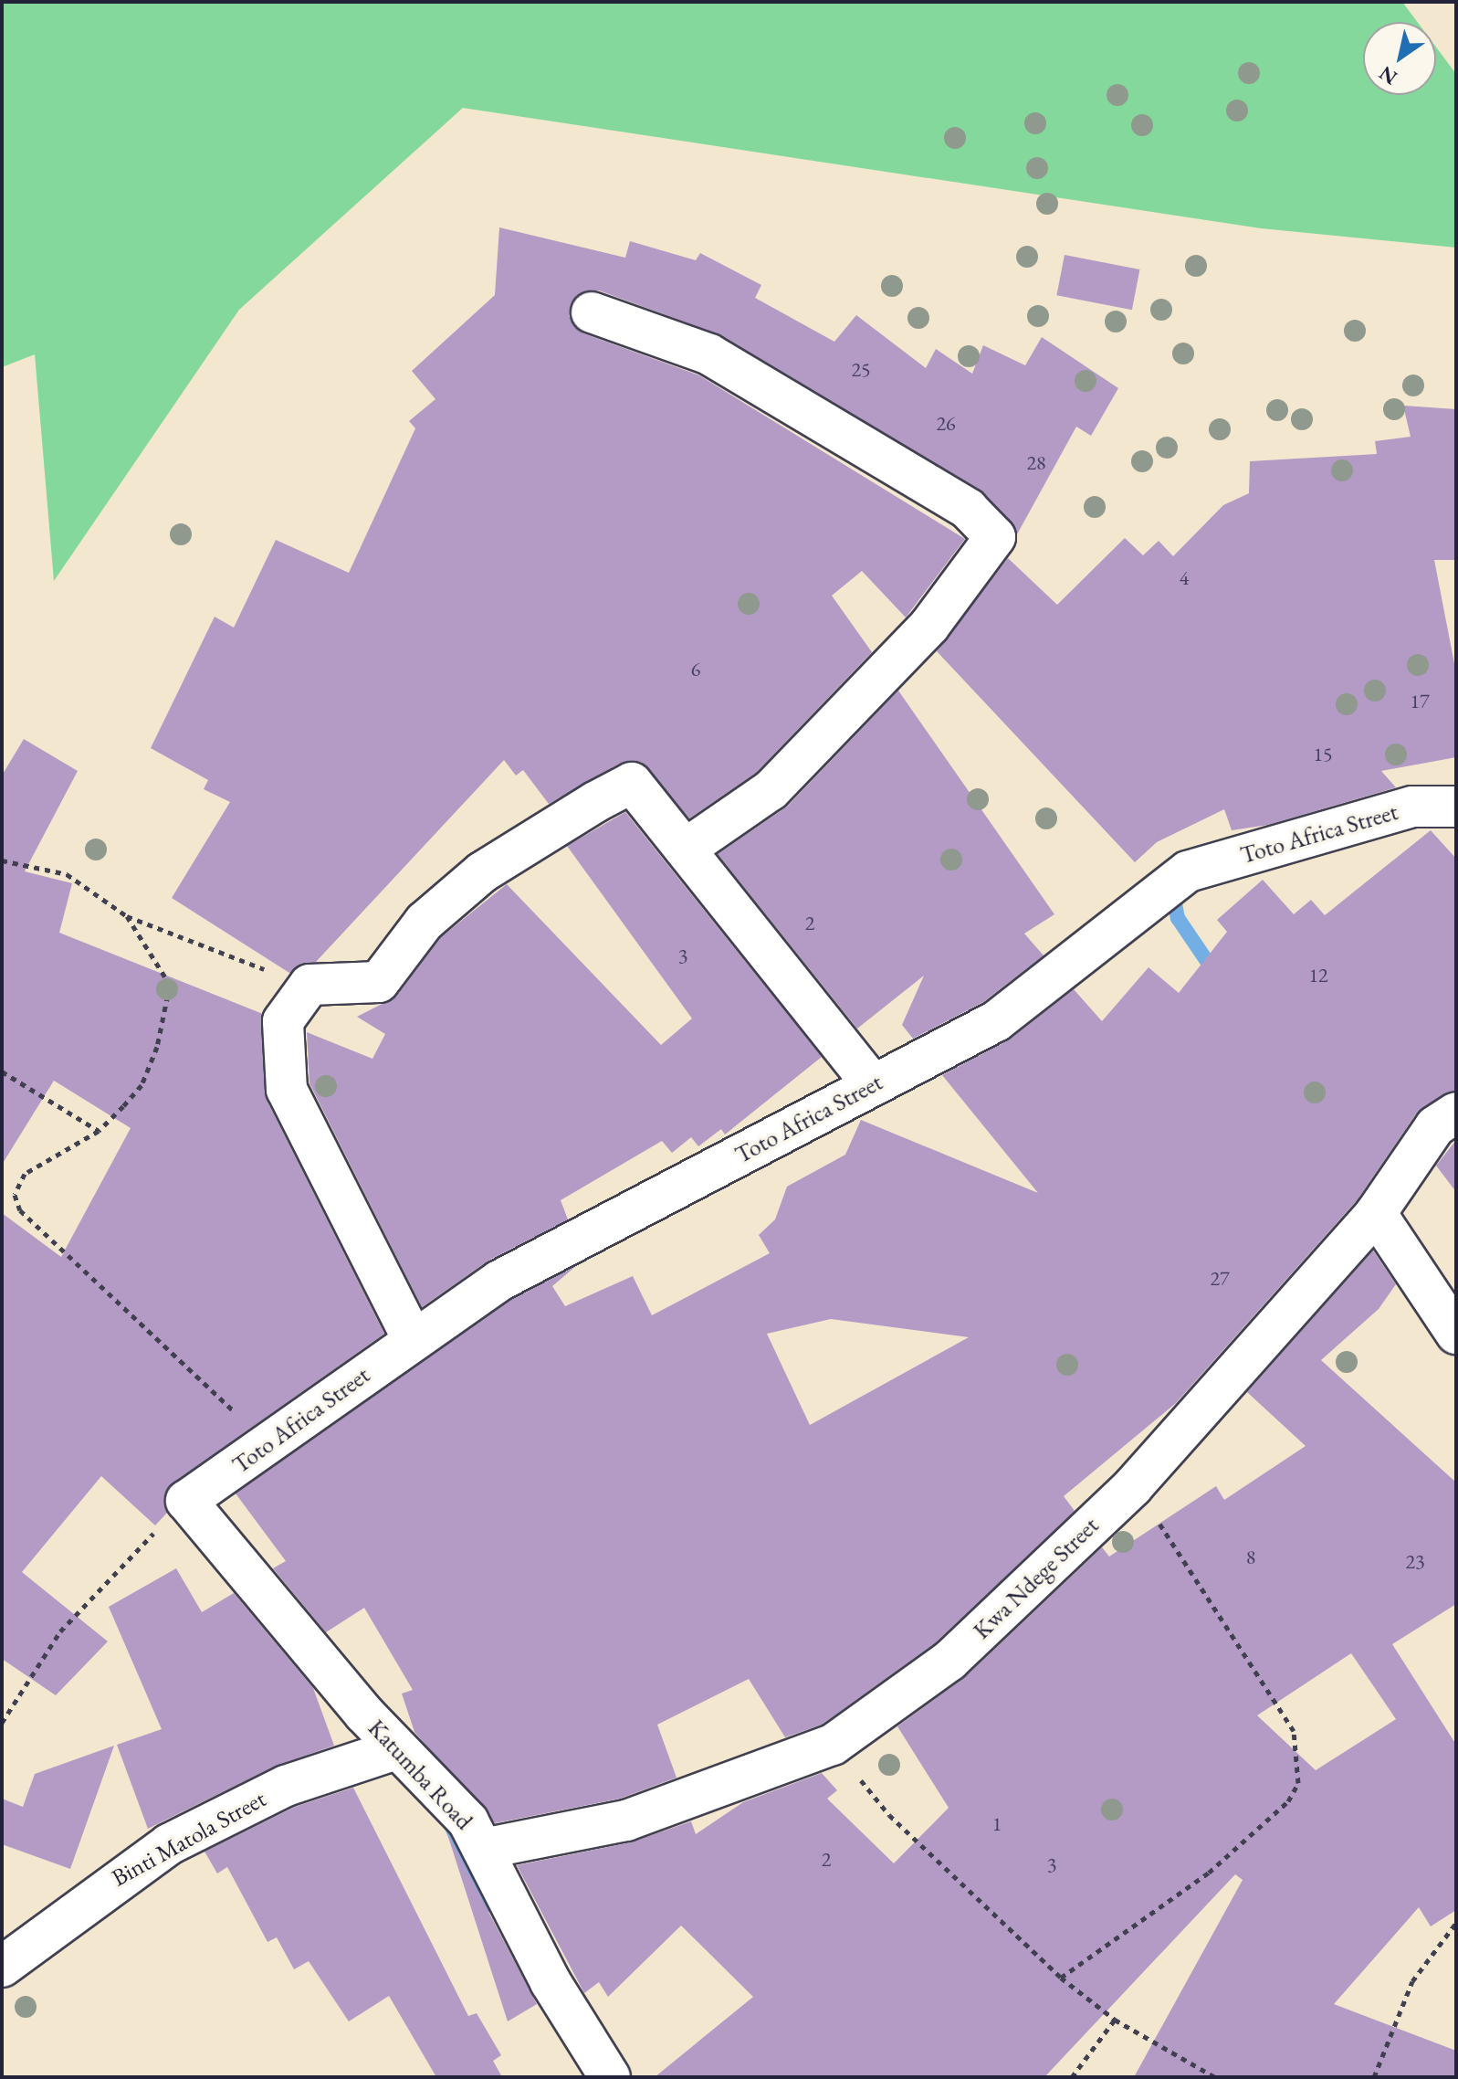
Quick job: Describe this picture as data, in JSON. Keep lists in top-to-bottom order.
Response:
{
  "streets": {
    "street": [
      "Toto Africa Street",
      "Kwa Ndege Street",
      "Katumba Road",
      "Binti Matola Street"
    ]
  },
  "crossings": [
    ["Toto Africa Street", "Katumba Road"],
    ["Kwa Ndege Street", "Katumba Road"],
    ["Katumba Road", "Binti Matola Street"]
  ],
  "house_numbers": [
    "25",
    "26",
    "28",
    "4",
    "6",
    "17",
    "15",
    "2",
    "3",
    "12",
    "27",
    "8",
    "23",
    "1",
    "2",
    "3"
  ],
  "north": "bottom left"
}
